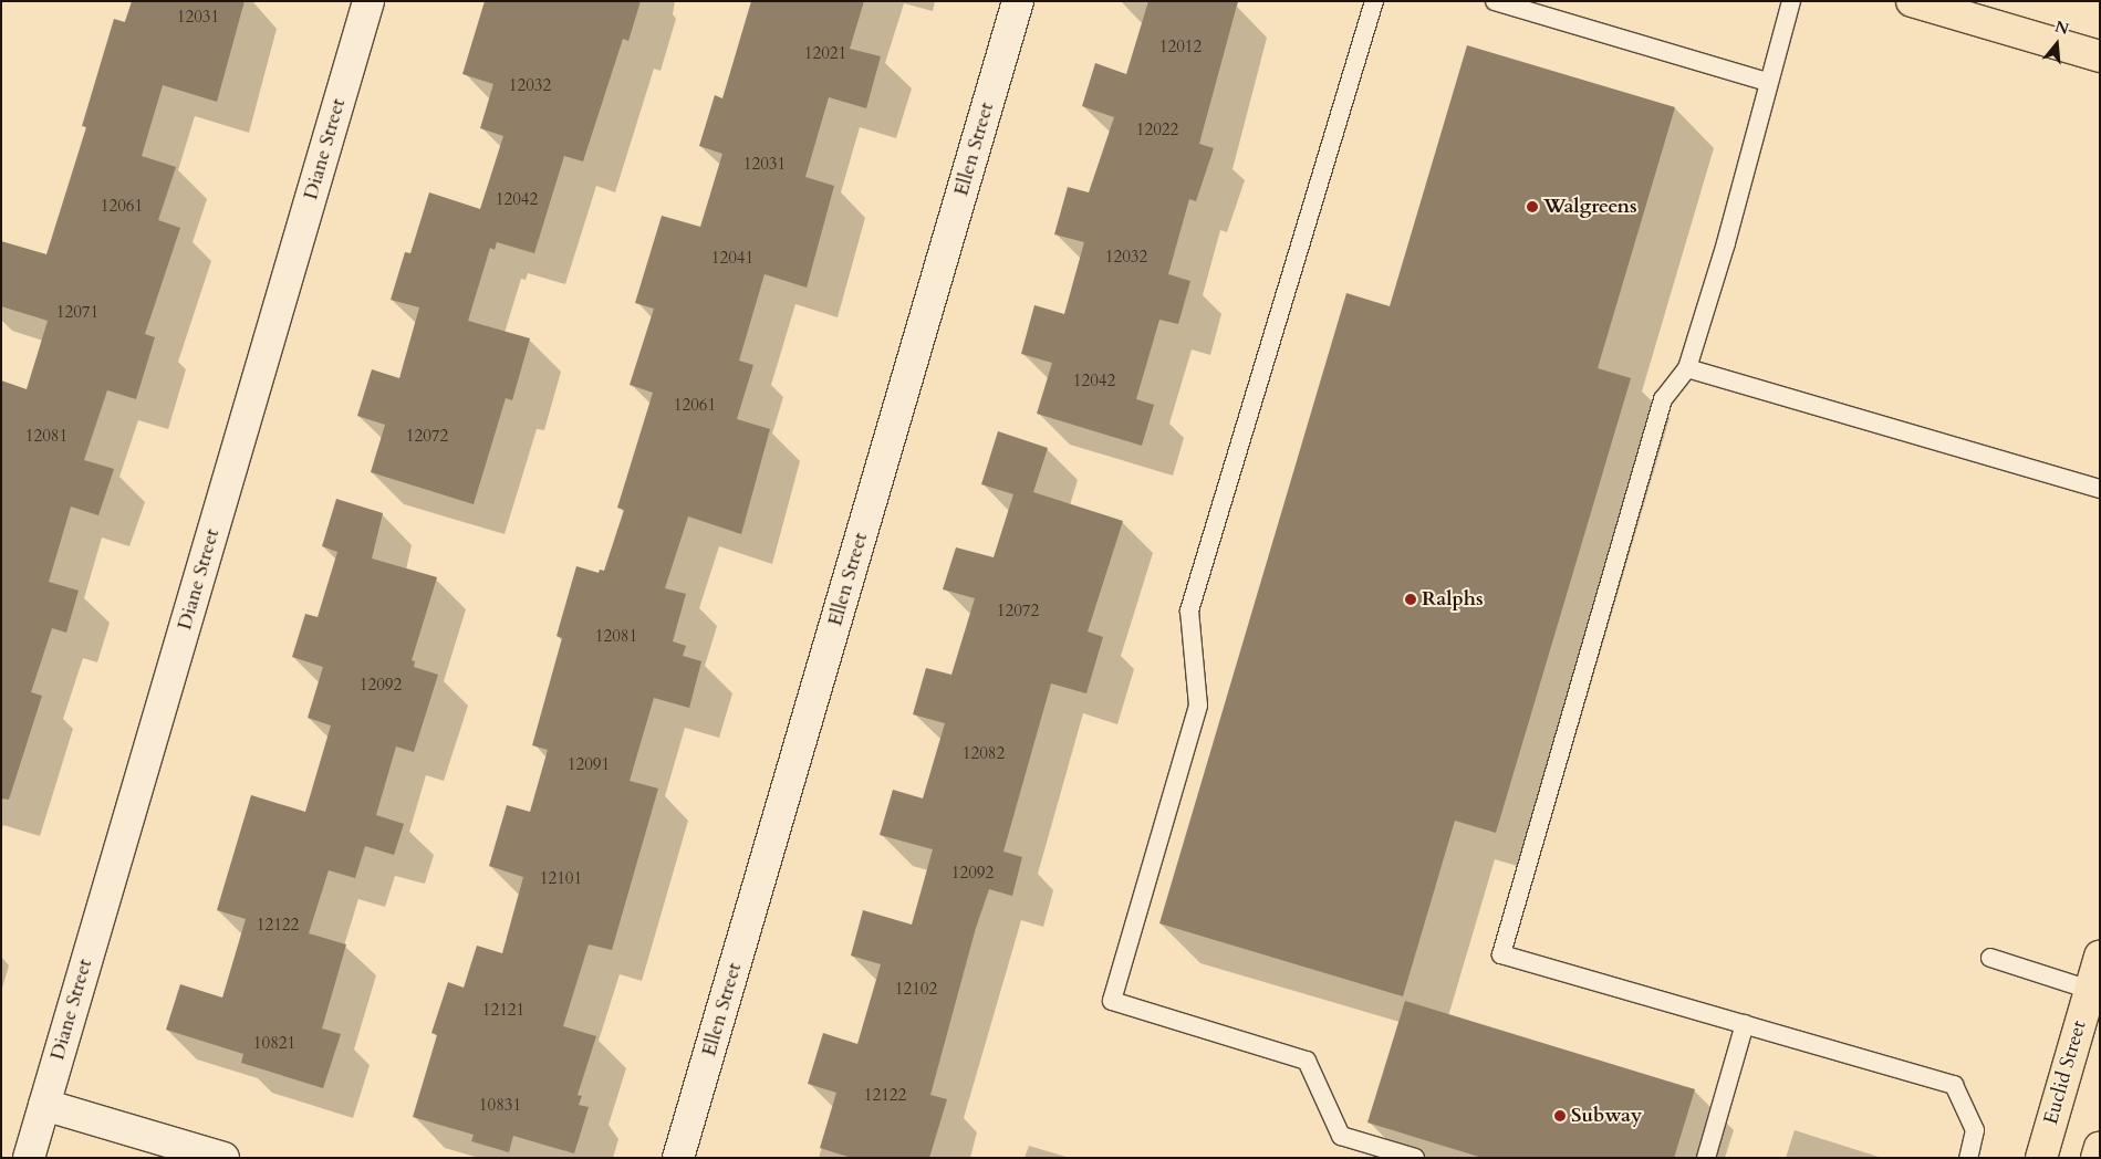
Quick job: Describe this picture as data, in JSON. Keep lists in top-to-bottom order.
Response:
{
  "streets": {
    "main road": ["Euclid Street"],
    "street": ["Diane Street", "Ellen Street"]
  },
  "places": ["Walgreens", "Ralphs", "Subway"],
  "house_numbers": [
    "12031",
    "12012",
    "12021",
    "12032",
    "12022",
    "12031",
    "12042",
    "12061",
    "12032",
    "12041",
    "12071",
    "12042",
    "12061",
    "12081",
    "12072",
    "12072",
    "12081",
    "12092",
    "12082",
    "12091",
    "12092",
    "12101",
    "12122",
    "12102",
    "12121",
    "10821",
    "12122",
    "10831"
  ],
  "north": "top"
}
